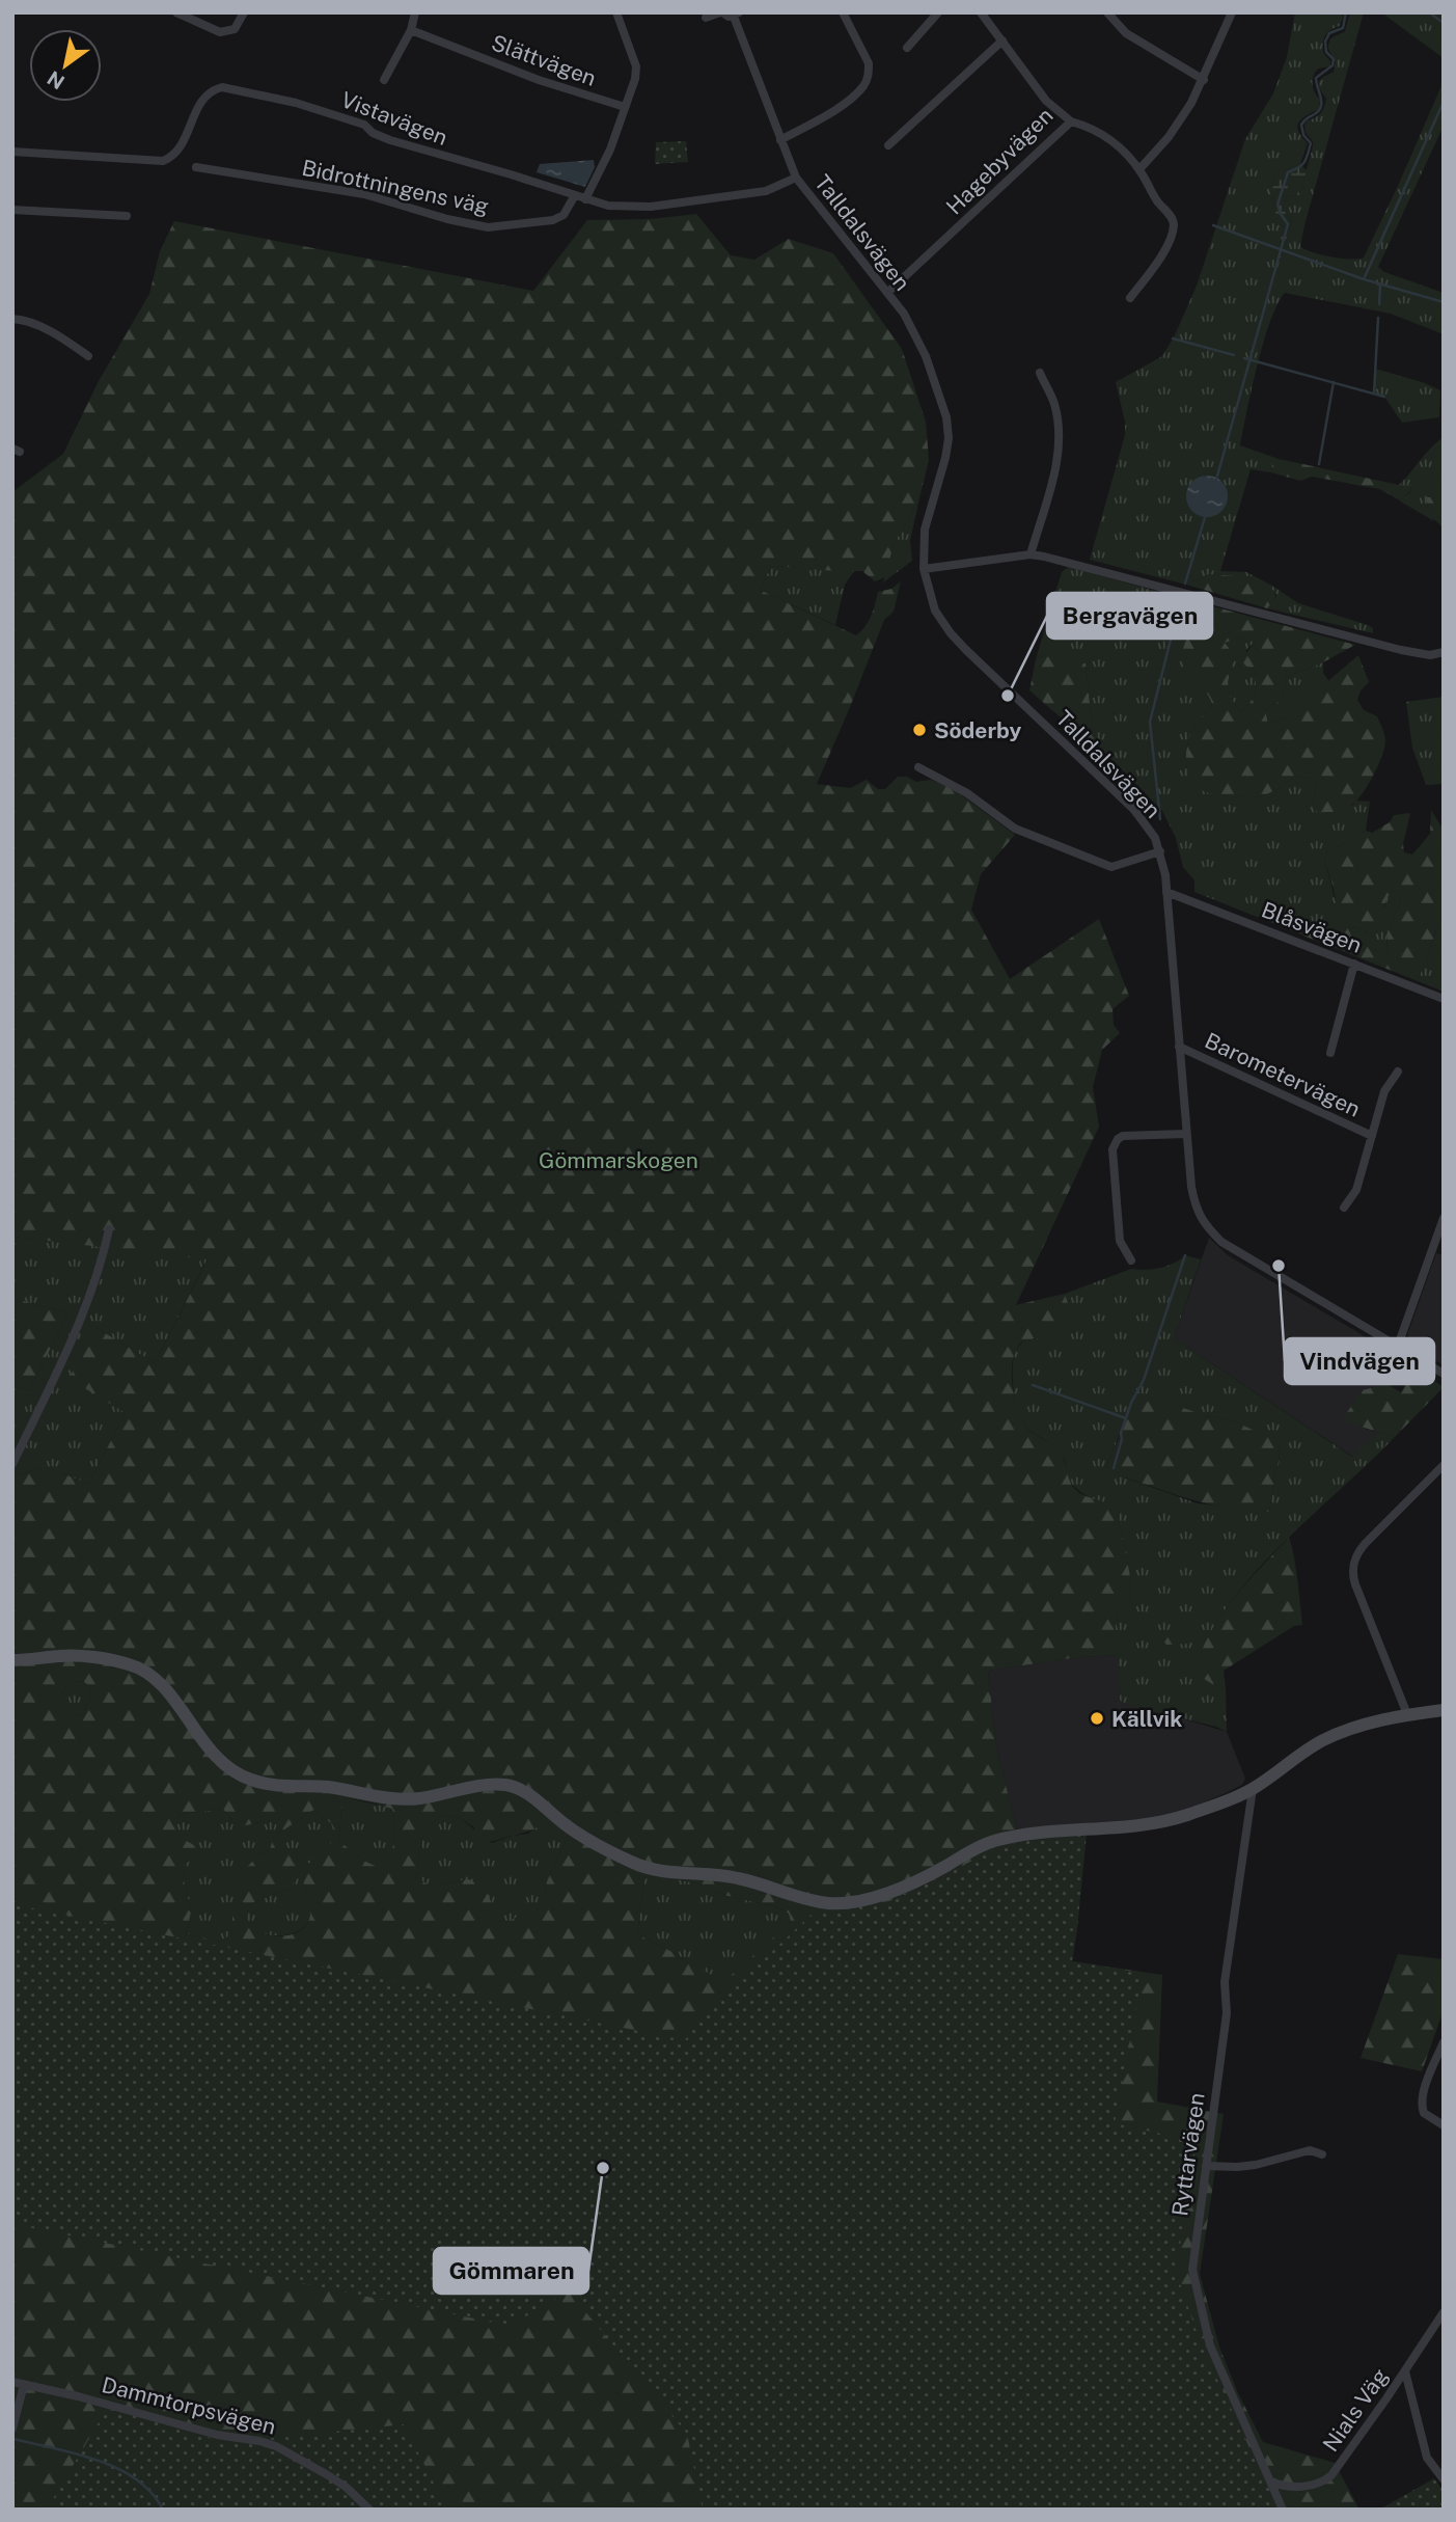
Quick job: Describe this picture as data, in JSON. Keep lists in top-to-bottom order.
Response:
{
  "streets": {
    "street": [
      "Slättvägen",
      "Vistavägen",
      "Hagebyvägen",
      "Bidrottningens väg",
      "Talldalsvägen",
      "Blåsvägen",
      "Barometervägen",
      "Ryttarvägen",
      "Dammtorpsvägen",
      "Nials Väg"
    ]
  },
  "crossings": [
    ["Vistavägen", "Bidrottningens väg"],
    ["Vistavägen", "Talldalsvägen"],
    ["Hagebyvägen", "Talldalsvägen"],
    ["Talldalsvägen", "Blåsvägen"],
    ["Talldalsvägen", "Barometervägen"],
    ["Ryttarvägen", "Nials Väg"]
  ],
  "parks": ["Gömmarskogen"],
  "places": [
    "Bergavägen",
    "Söderby",
    "Vindvägen",
    "Källvik",
    "Gömmaren"
  ],
  "north": "bottom left"
}
